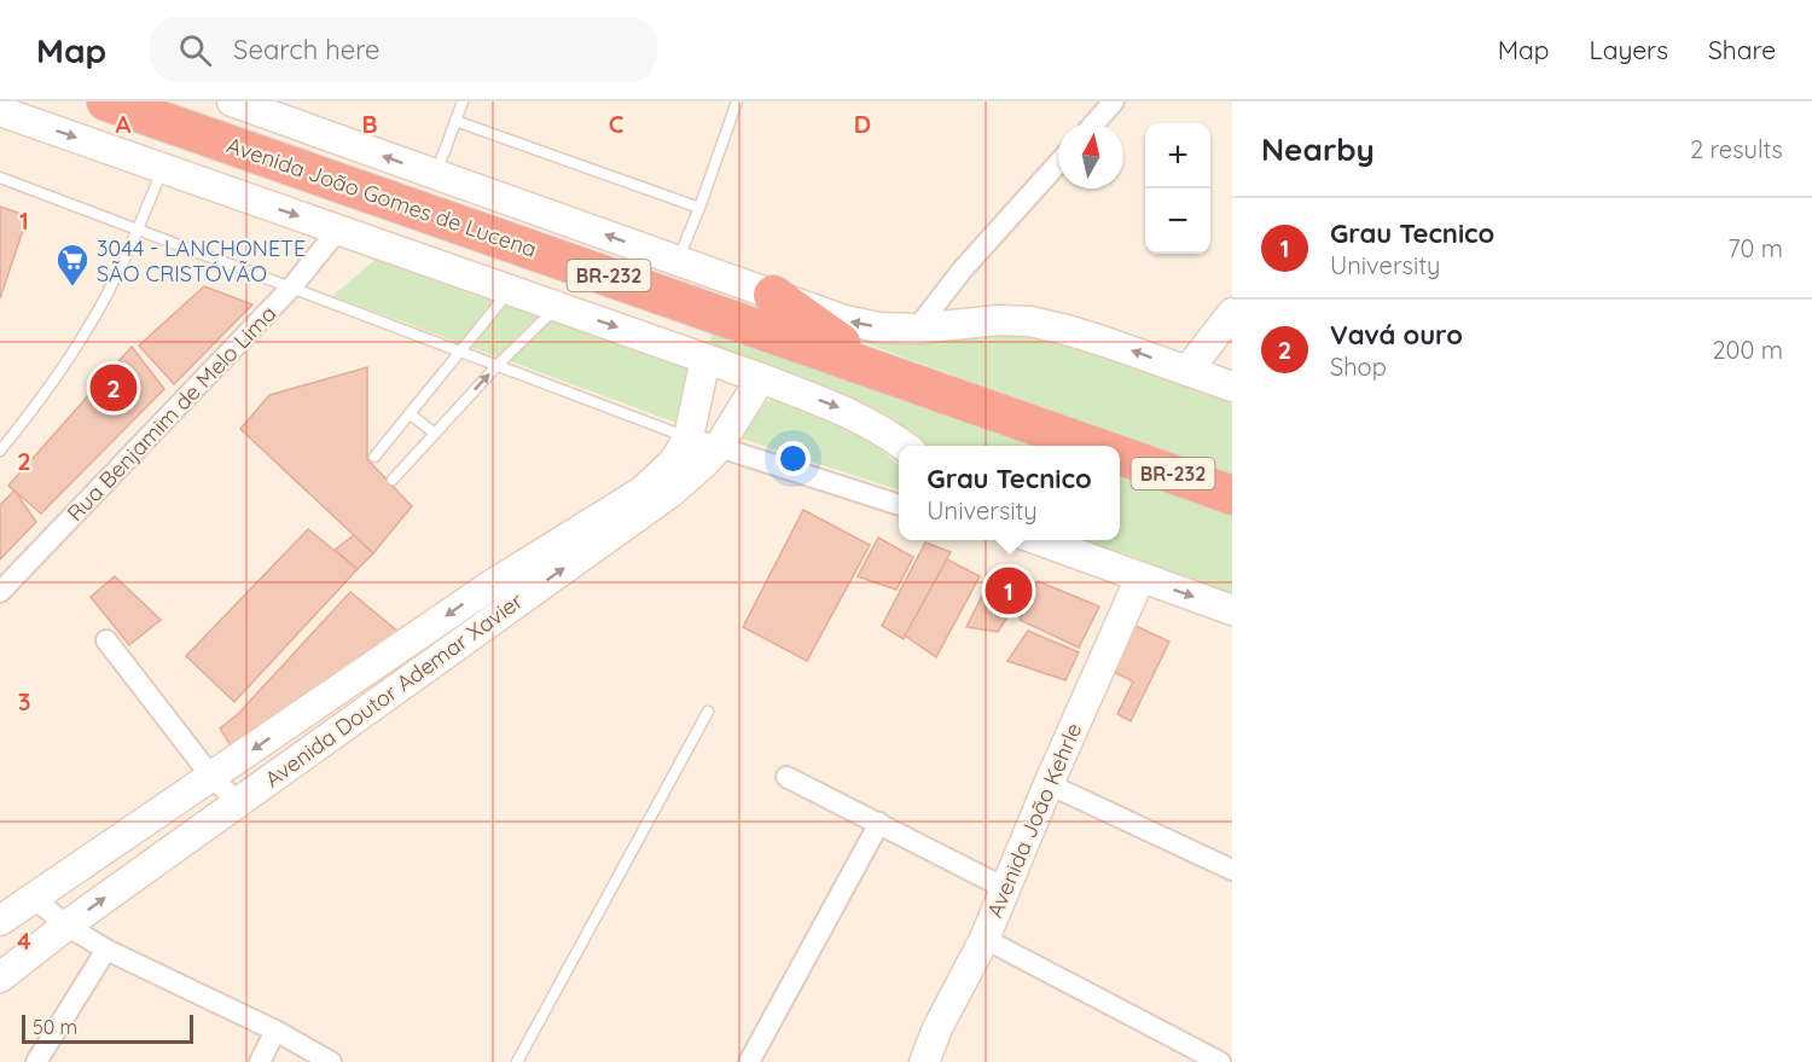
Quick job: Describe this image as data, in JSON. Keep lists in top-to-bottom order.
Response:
{
  "streets": {
    "highway": ["Avenida João Gomes de Lucena", "BR-232"],
    "street": ["Rua Benjamim de Melo Lima", "Avenida Doutor Ademar Xavier", "Avenida João Kehrle"]
  },
  "crossings": [
    ["Avenida João Gomes de Lucena", "Rua Benjamim de Melo Lima"],
    ["Avenida João Gomes de Lucena", "Avenida Doutor Ademar Xavier"]
  ],
  "places": {
    "supermarket": ["3044 - LANCHONETE SÃO CRISTÓVÃO"]
  },
  "scale_bar": "50 m",
  "north": "top",
  "page": {
    "header": "Map",
    "search": "Search here",
    "nav": ["Map", "Layers", "Share"],
    "heading": ["Nearby", "2 results"],
    "map_buttons": ["+", "−"],
    "list": [
      {
        "mark": "1",
        "name": "Grau Tecnico",
        "note": "University",
        "value": "70 m"
      },
      {
        "mark": "2",
        "name": "Vavá ouro",
        "note": "Shop",
        "value": "200 m"
      }
    ],
    "pins": ["2", "1"],
    "popup": ["Grau Tecnico", "University"],
    "scale": "50 m"
  },
  "grid": {
    "columns": [
      "A",
      "B",
      "C",
      "D"
    ],
    "rows": [
      "1",
      "2",
      "3",
      "4"
    ]
  }
}
